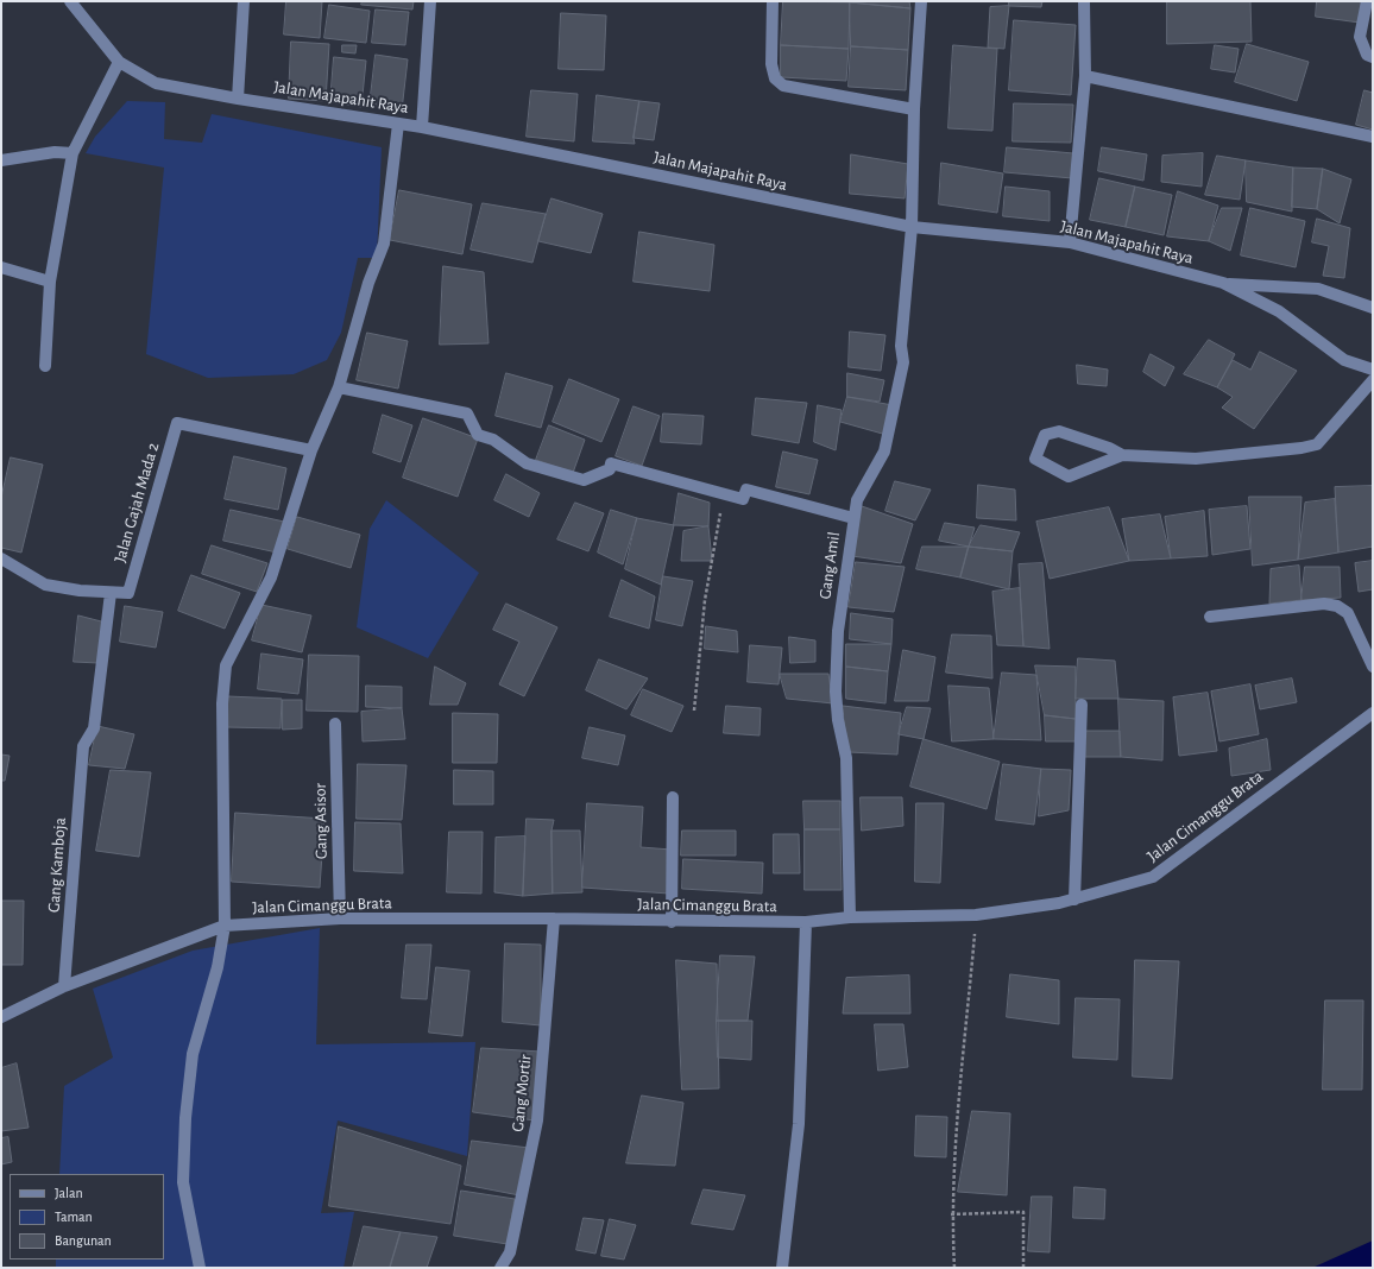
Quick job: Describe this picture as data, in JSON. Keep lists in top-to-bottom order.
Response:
{
  "streets": {
    "street": [
      "Jalan Majapahit Raya",
      "Jalan Gajah Mada 2",
      "Gang Amil",
      "Jalan Cimanggu Brata",
      "Gang Asisor",
      "Gang Kamboja",
      "Gang Mortir"
    ]
  },
  "crossings": [
    ["Jalan Majapahit Raya", "Gang Amil"],
    ["Jalan Gajah Mada 2", "Gang Kamboja"],
    ["Gang Amil", "Jalan Cimanggu Brata"],
    ["Jalan Cimanggu Brata", "Gang Asisor"],
    ["Jalan Cimanggu Brata", "Gang Kamboja"],
    ["Jalan Cimanggu Brata", "Gang Mortir"]
  ],
  "legend": ["Jalan", "Taman", "Bangunan"]
}
